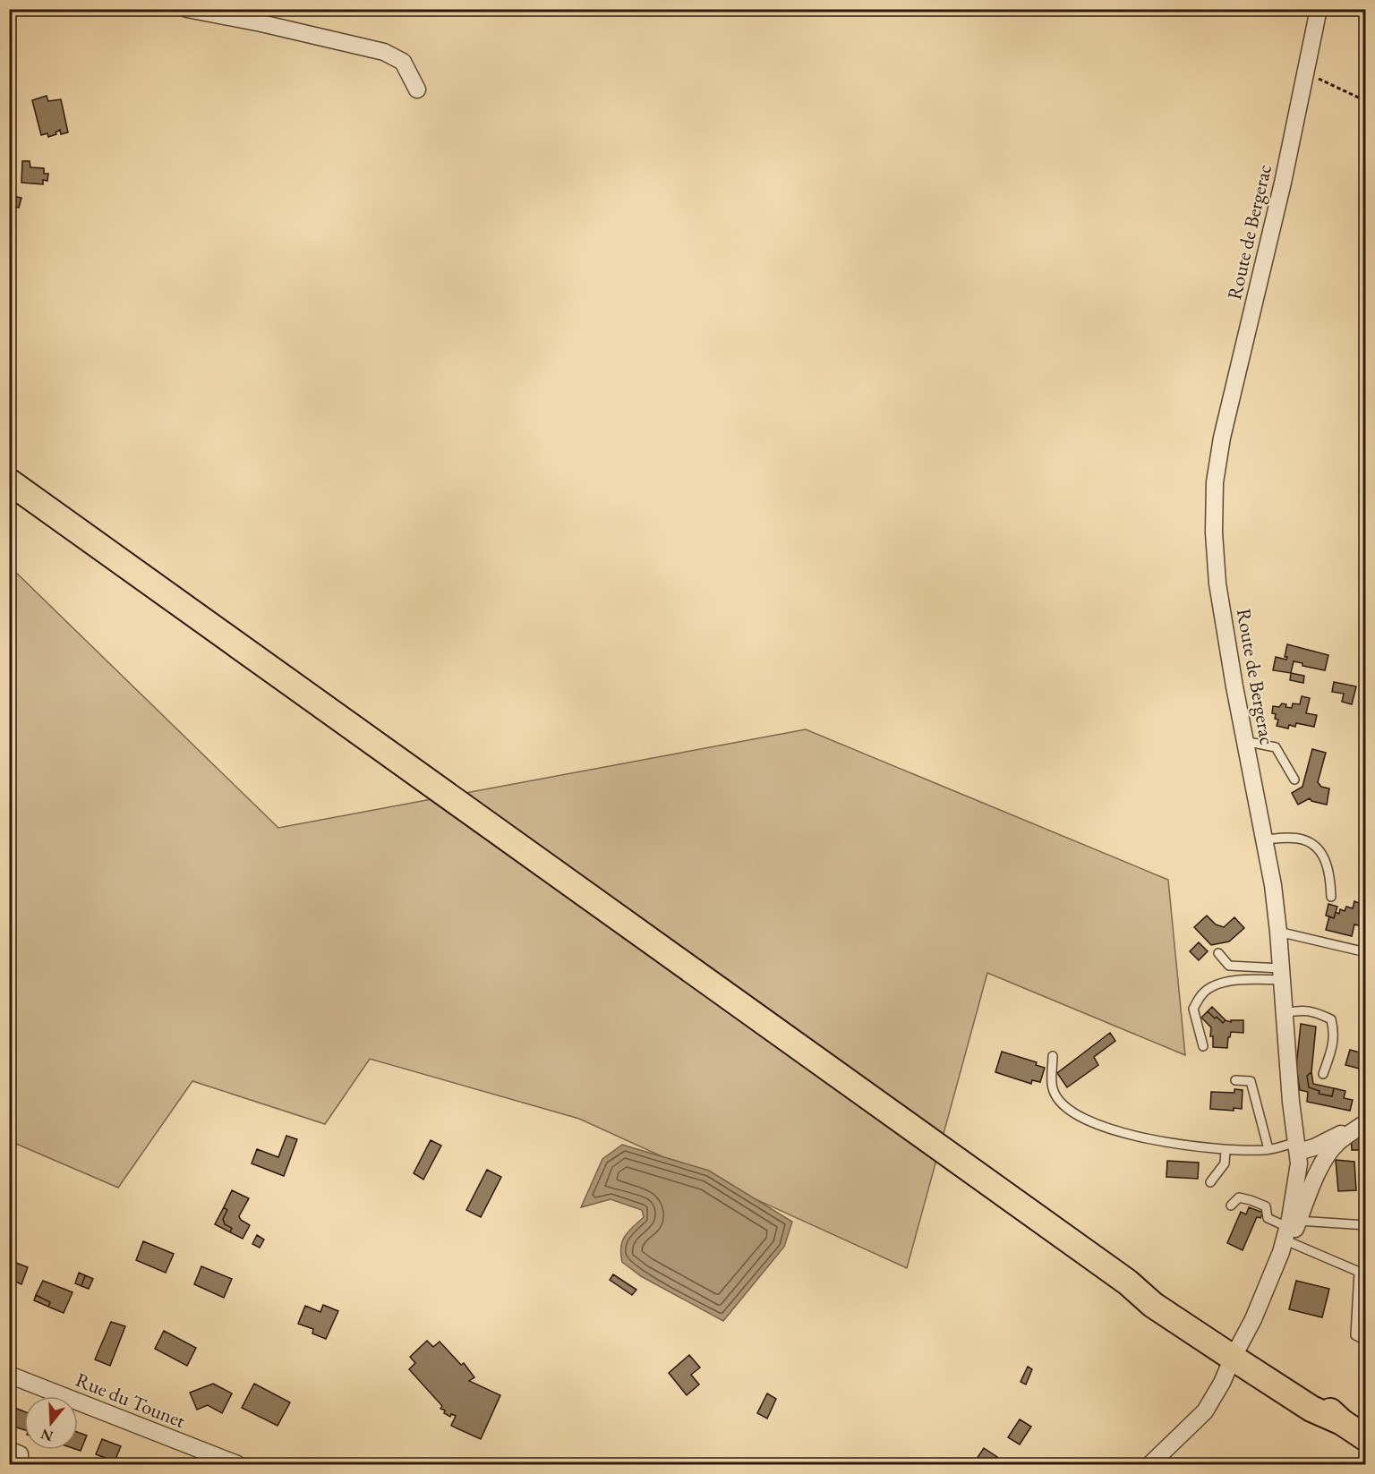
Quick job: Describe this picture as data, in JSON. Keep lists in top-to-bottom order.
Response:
{
  "streets": {
    "street": ["Route de Bergerac", "Rue du Tounet"]
  },
  "north": "bottom"
}
